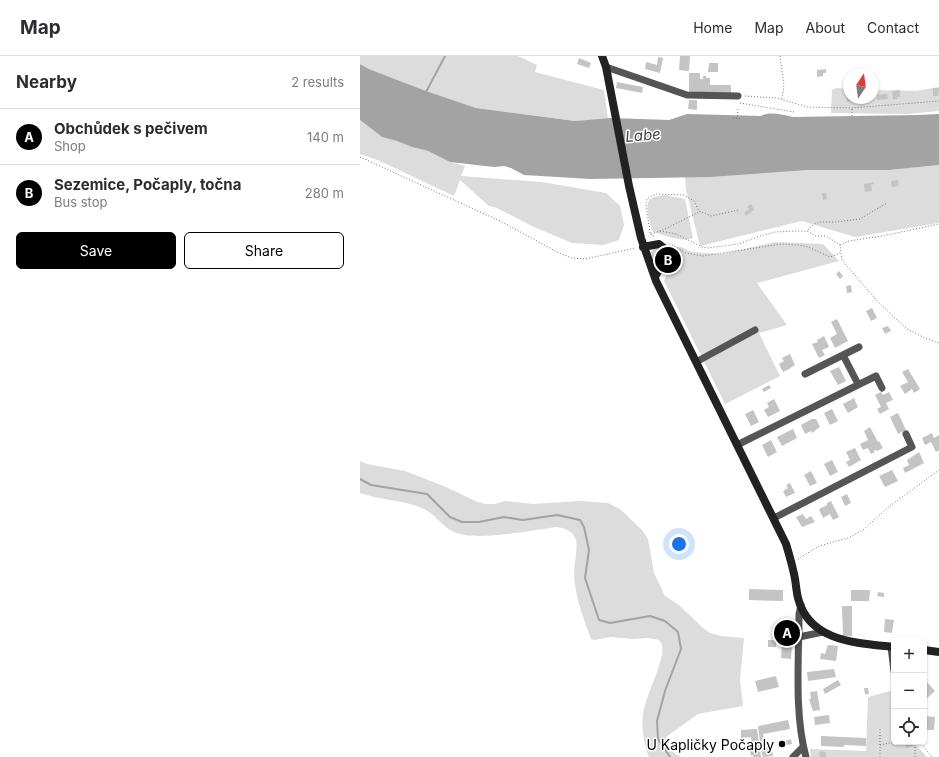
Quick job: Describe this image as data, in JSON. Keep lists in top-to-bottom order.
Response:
{
  "water": ["Labe"],
  "places": ["U Kapličky Počaply"],
  "north": "top",
  "page": {
    "header": "Map",
    "nav": [
      "Home",
      "Map",
      "About",
      "Contact"
    ],
    "heading": ["Nearby", "2 results"],
    "list": [
      {
        "mark": "A",
        "name": "Obchůdek s pečivem",
        "note": "Shop",
        "value": "140 m"
      },
      {
        "mark": "B",
        "name": "Sezemice, Počaply, točna",
        "note": "Bus stop",
        "value": "280 m"
      }
    ],
    "buttons": ["Save", "Share"],
    "pins": ["B", "A"],
    "map_buttons": ["+", "−"]
  }
}
